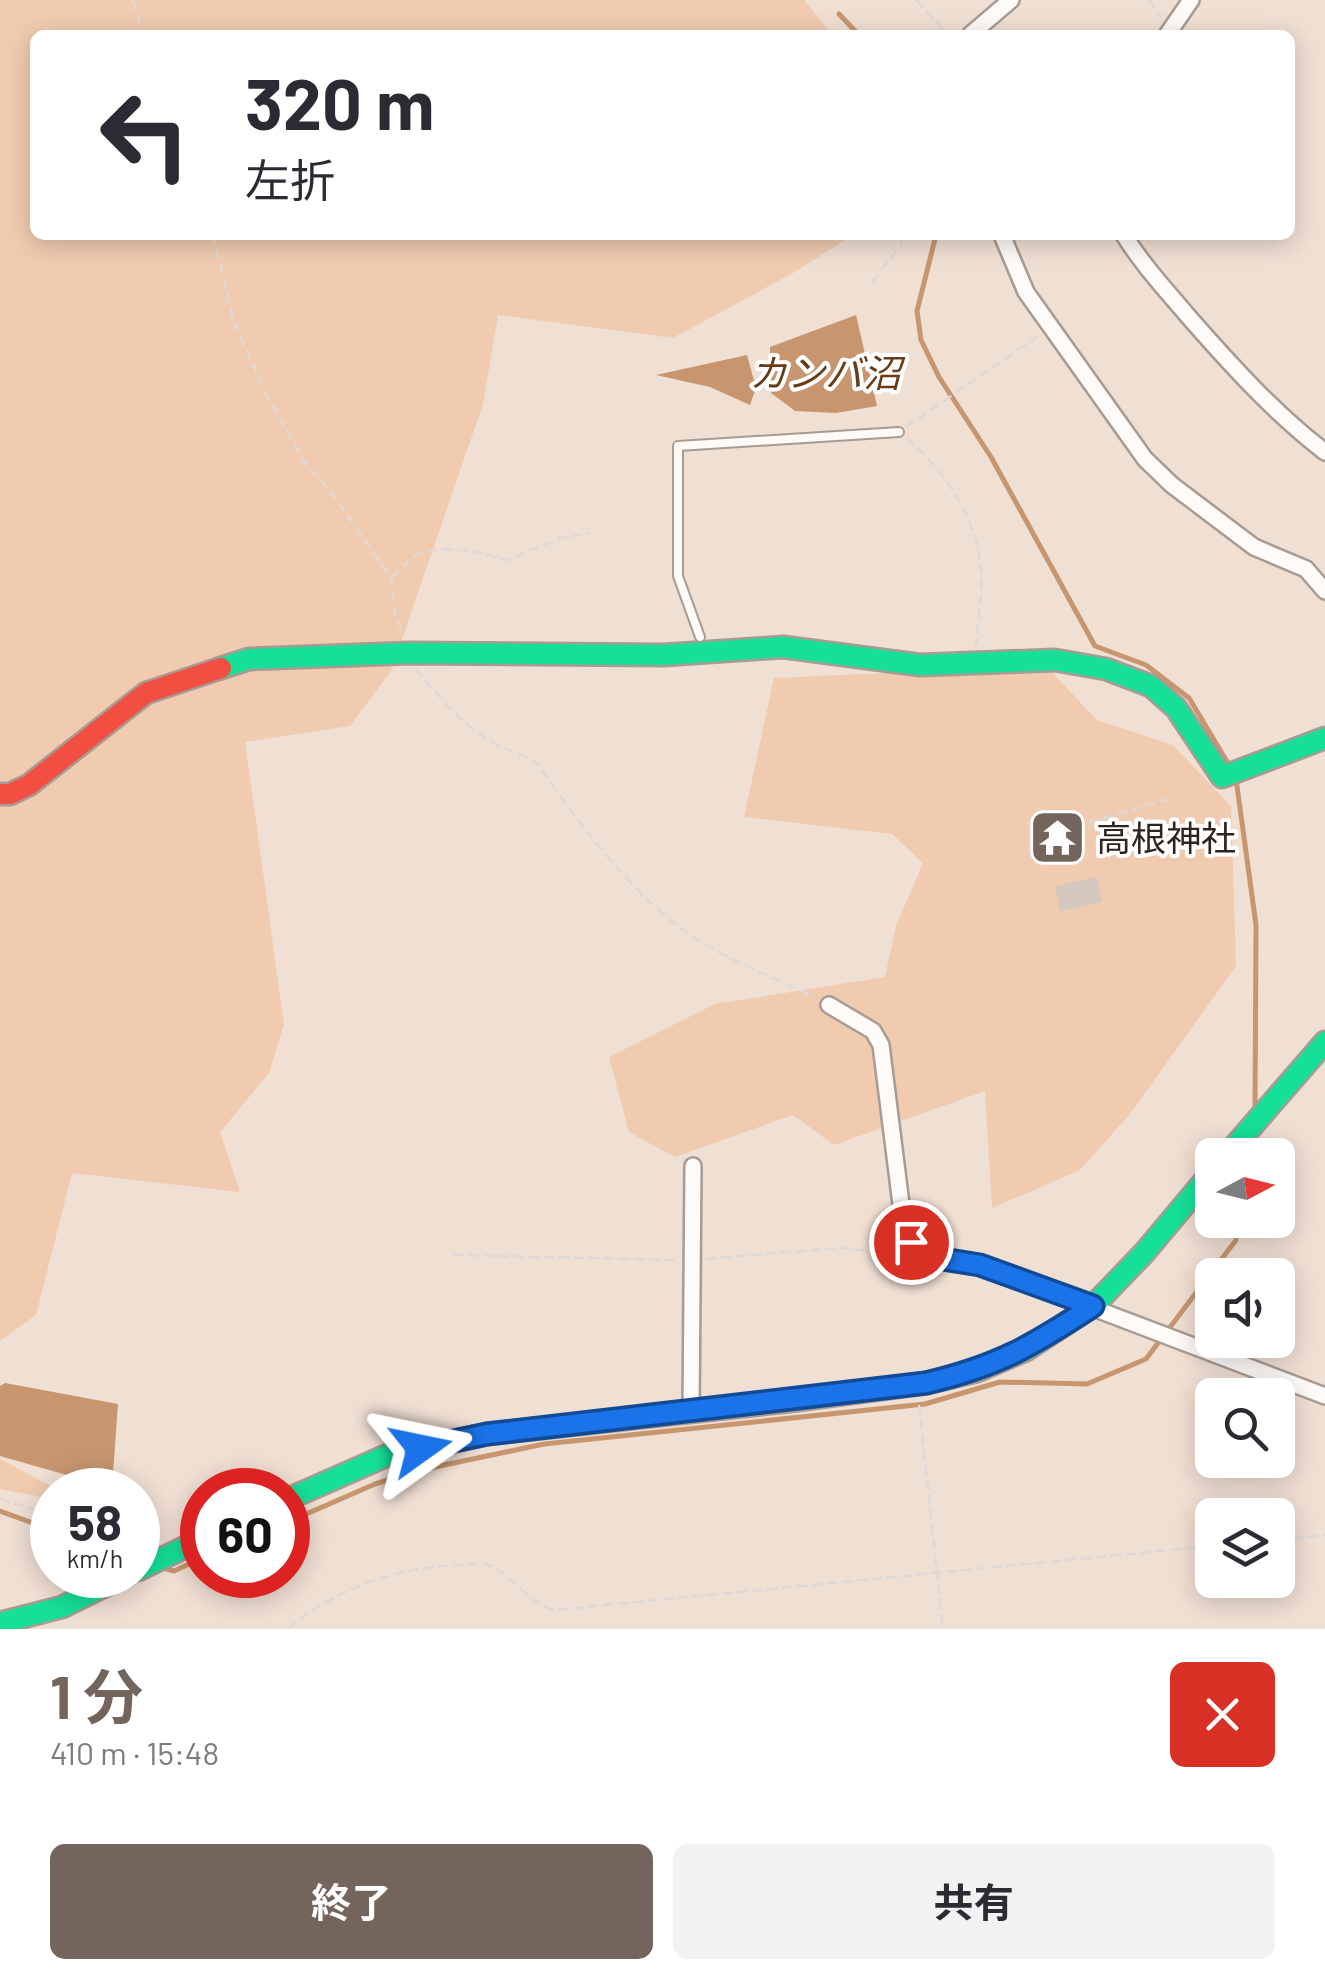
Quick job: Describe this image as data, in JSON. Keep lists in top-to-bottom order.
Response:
{
  "water": ["カンバ沼"],
  "places": {
    "temple": ["高根神社"]
  },
  "north": "right",
  "page": {
    "turn": ["320 m", "左折"],
    "speed": "58 km/h",
    "limit": "60",
    "heading": ["1 分", "410 m · 15:48"],
    "buttons": ["終了", "共有"]
  }
}
